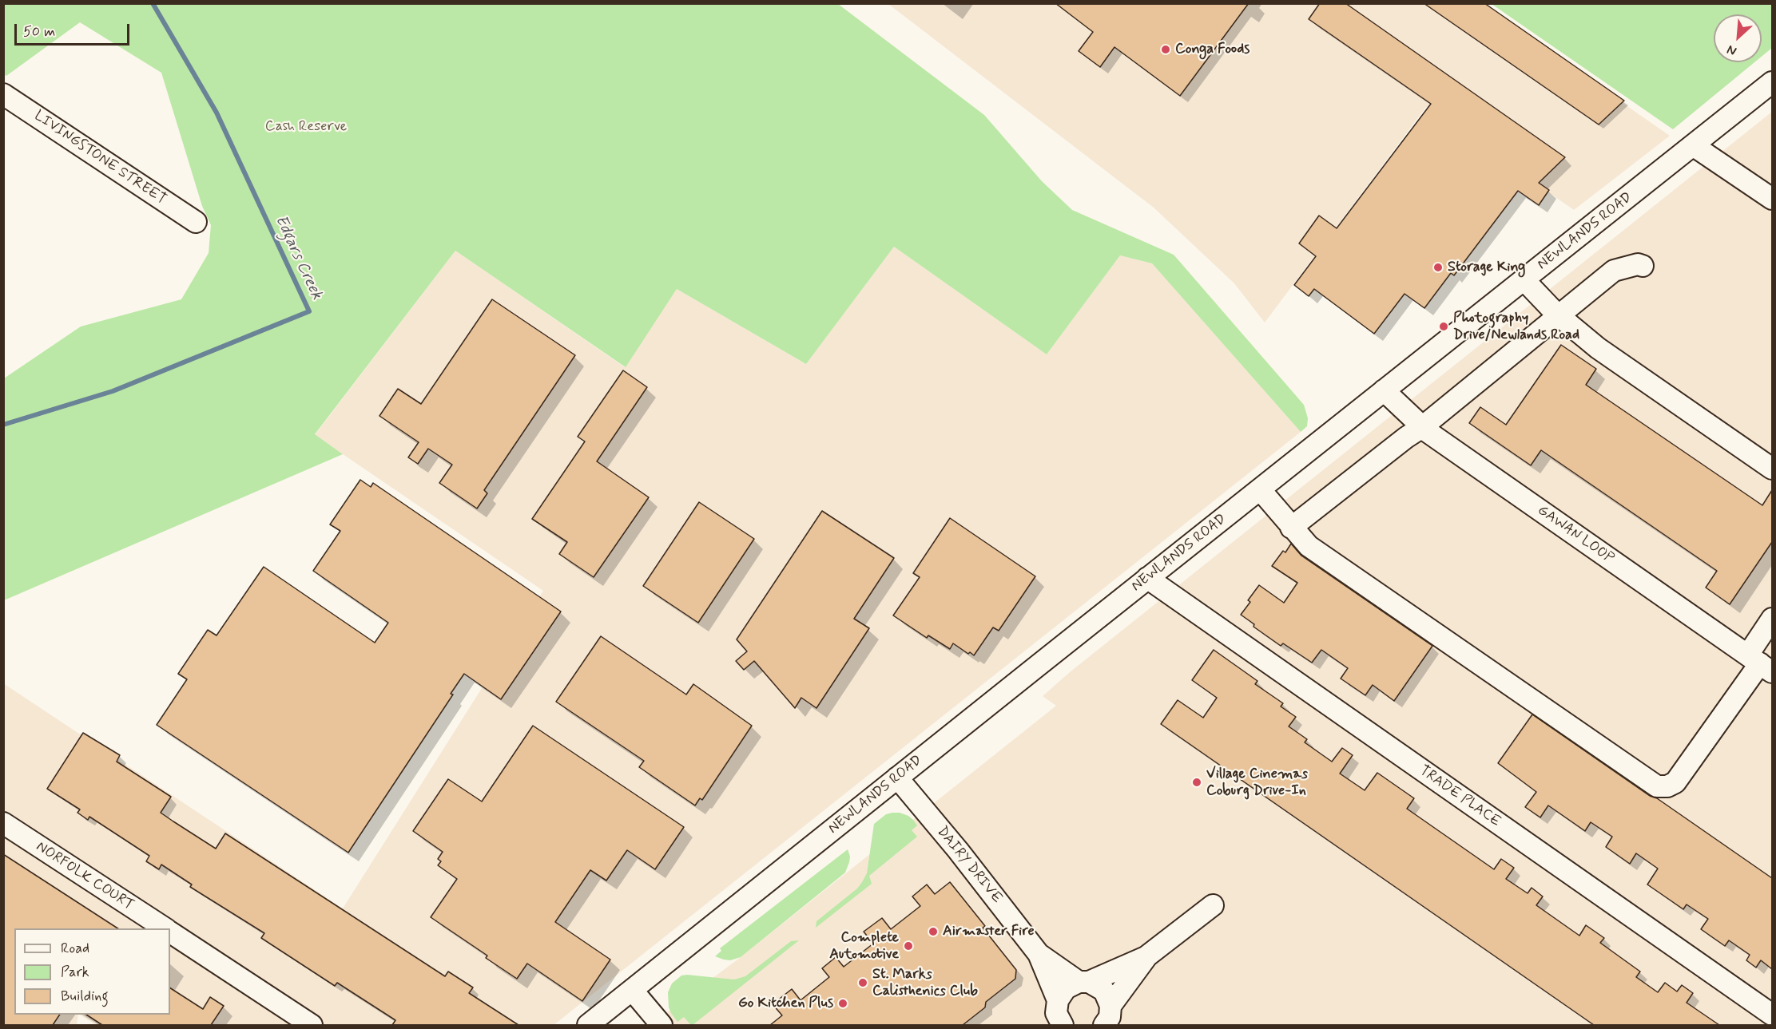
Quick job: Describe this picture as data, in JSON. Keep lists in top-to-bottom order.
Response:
{
  "streets": {
    "street": [
      "LIVINGSTONE STREET",
      "NEWLANDS ROAD",
      "GAWAN LOOP",
      "TRADE PLACE",
      "DAIRY DRIVE",
      "NORFOLK COURT"
    ]
  },
  "crossings": [
    ["NEWLANDS ROAD", "GAWAN LOOP"],
    ["NEWLANDS ROAD", "TRADE PLACE"],
    ["NEWLANDS ROAD", "DAIRY DRIVE"]
  ],
  "water": ["Edgars Creek"],
  "parks": ["Cash Reserve"],
  "places": [
    "Conga Foods",
    "Storage King",
    "Photography Drive/Newlands Road",
    "Village Cinemas Coburg Drive-In",
    "Airmaster Fire",
    "Complete Automotive",
    "St. Marks Calisthenics Club",
    "Go Kitchen Plus"
  ],
  "legend": ["Road", "Park", "Building"],
  "scale_bar": "50 m",
  "north": "bottom left"
}
